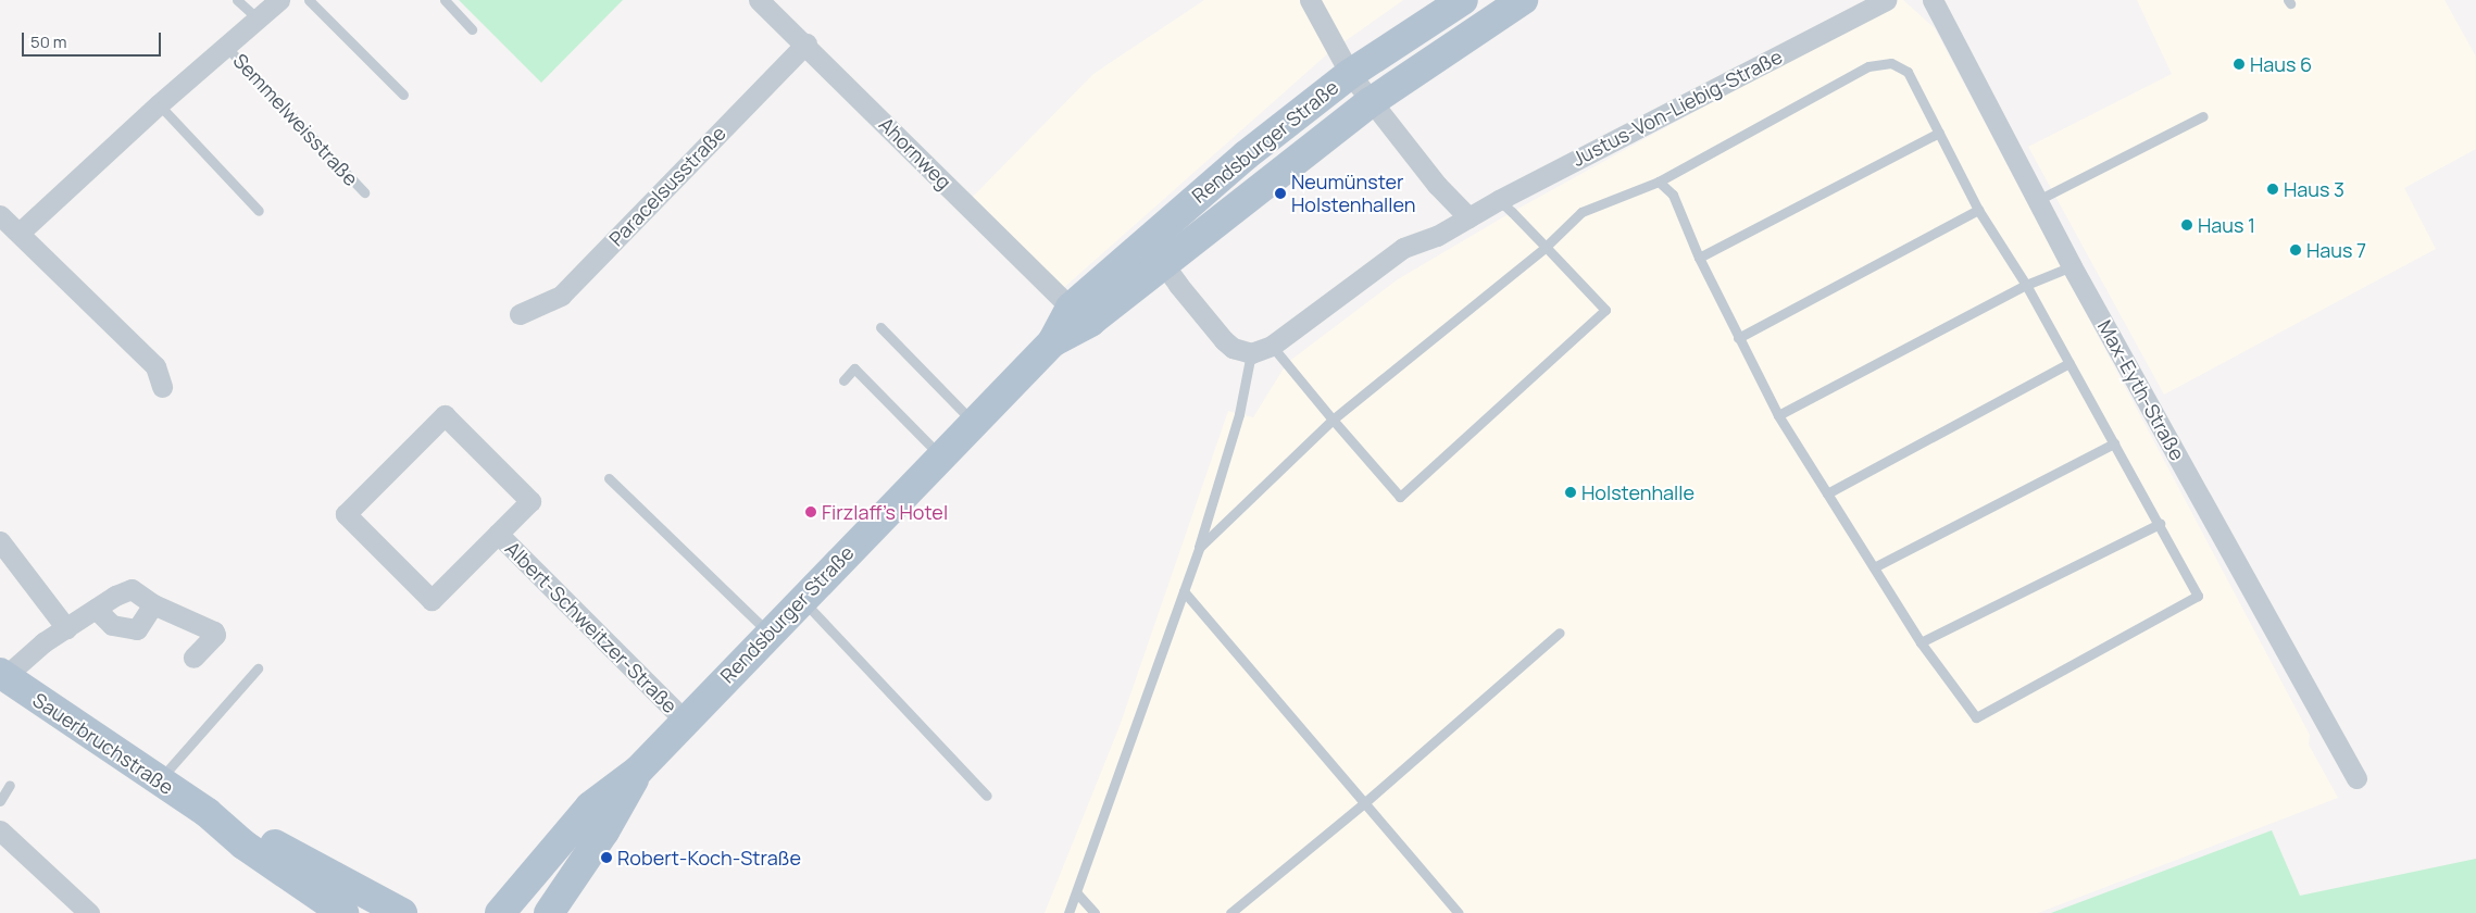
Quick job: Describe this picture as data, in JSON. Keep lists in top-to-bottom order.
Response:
{
  "streets": {
    "main road": ["Rendsburger Straße", "Sauerbruchstraße"],
    "street": [
      "Justus-Von-Liebig-Straße",
      "Semmelweisstraße",
      "Ahornweg",
      "Paracelsusstraße",
      "Max-Eyth-Straße",
      "Albert-Schweitzer-Straße"
    ]
  },
  "crossings": [
    ["Rendsburger Straße", "Ahornweg"],
    ["Rendsburger Straße", "Albert-Schweitzer-Straße"],
    ["Ahornweg", "Paracelsusstraße"]
  ],
  "places": [
    "Haus 6",
    "Haus 3",
    "Neumünster Holstenhallen",
    "Haus 1",
    "Haus 7",
    "Holstenhalle",
    "Firzlaff's Hotel",
    "Robert-Koch-Straße"
  ],
  "scale_bar": "50 m"
}
